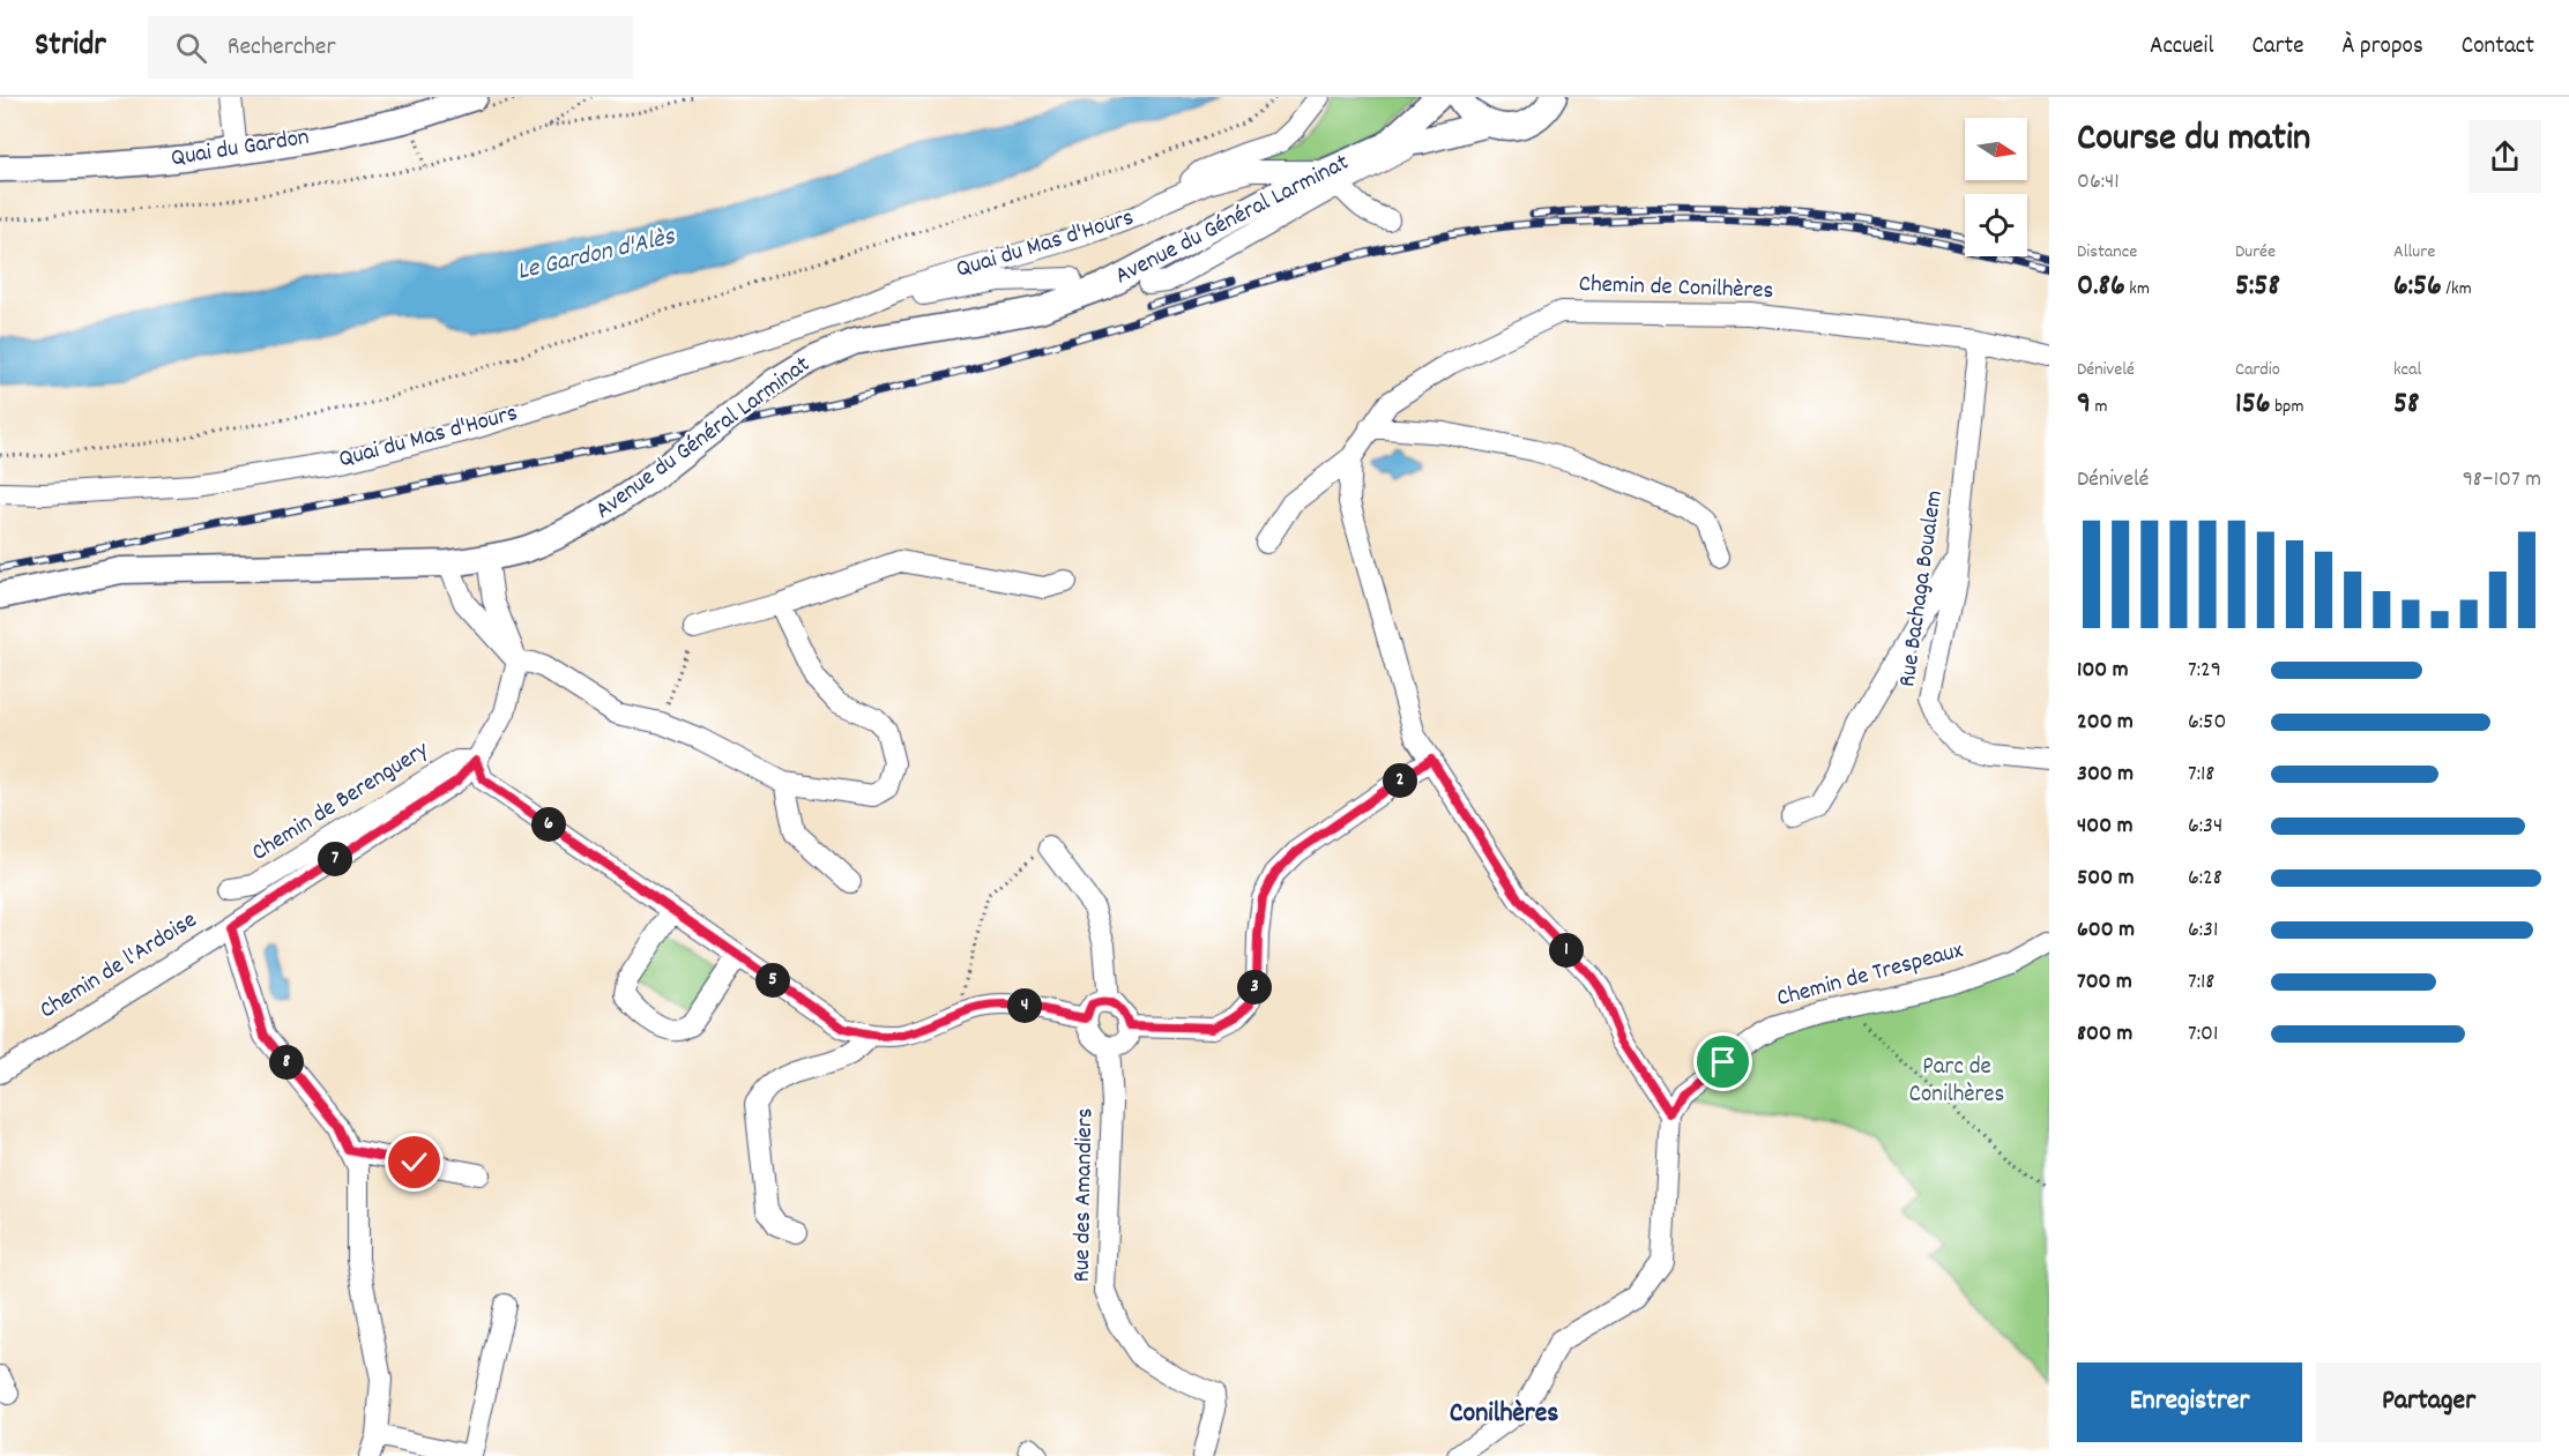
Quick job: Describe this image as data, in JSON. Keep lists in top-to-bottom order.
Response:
{
  "streets": {
    "main road": ["Quai du Gardon", "Avenue du Général Larminat", "Quai du Mas d'Hours"],
    "street": [
      "Chemin de Conilhères",
      "Rue Bachaga Boualem",
      "Chemin de Berenguery",
      "Chemin de l'Ardoise",
      "Chemin de Trespeaux",
      "Rue des Amandiers"
    ]
  },
  "crossings": [
    ["Avenue du Général Larminat", "Quai du Mas d'Hours"],
    ["Chemin de Conilhères", "Rue Bachaga Boualem"],
    ["Chemin de Conilhères", "Chemin de Trespeaux"],
    ["Chemin de Berenguery", "Chemin de l'Ardoise"]
  ],
  "districts": ["Conilhères"],
  "water": ["Le Gardon d'Alès"],
  "parks": ["Parc de Conilhères"],
  "north": "right",
  "page": {
    "header": "Stridr",
    "search": "Rechercher",
    "nav": [
      "Accueil",
      "Carte",
      "À propos",
      "Contact"
    ],
    "heading": ["Course du matin", "06:41"],
    "stats": [
      ["Distance", "0.86 km"],
      ["Durée", "5:58"],
      ["Allure", "6:56 /km"],
      ["Dénivelé", "9 m"],
      ["Cardio", "156 bpm"],
      ["kcal", "58"]
    ],
    "chart": ["Dénivelé", "98–107 m"],
    "list": [
      {
        "name": "100 m",
        "note": "7:29"
      },
      {
        "name": "200 m",
        "note": "6:50"
      },
      {
        "name": "300 m",
        "note": "7:18"
      },
      {
        "name": "400 m",
        "note": "6:34"
      },
      {
        "name": "500 m",
        "note": "6:28"
      },
      {
        "name": "600 m",
        "note": "6:31"
      },
      {
        "name": "700 m",
        "note": "7:18"
      },
      {
        "name": "800 m",
        "note": "7:01"
      }
    ],
    "pins": [
      "2",
      "6",
      "7",
      "1",
      "5",
      "3",
      "4",
      "8"
    ],
    "buttons": ["Enregistrer", "Partager"]
  }
}
